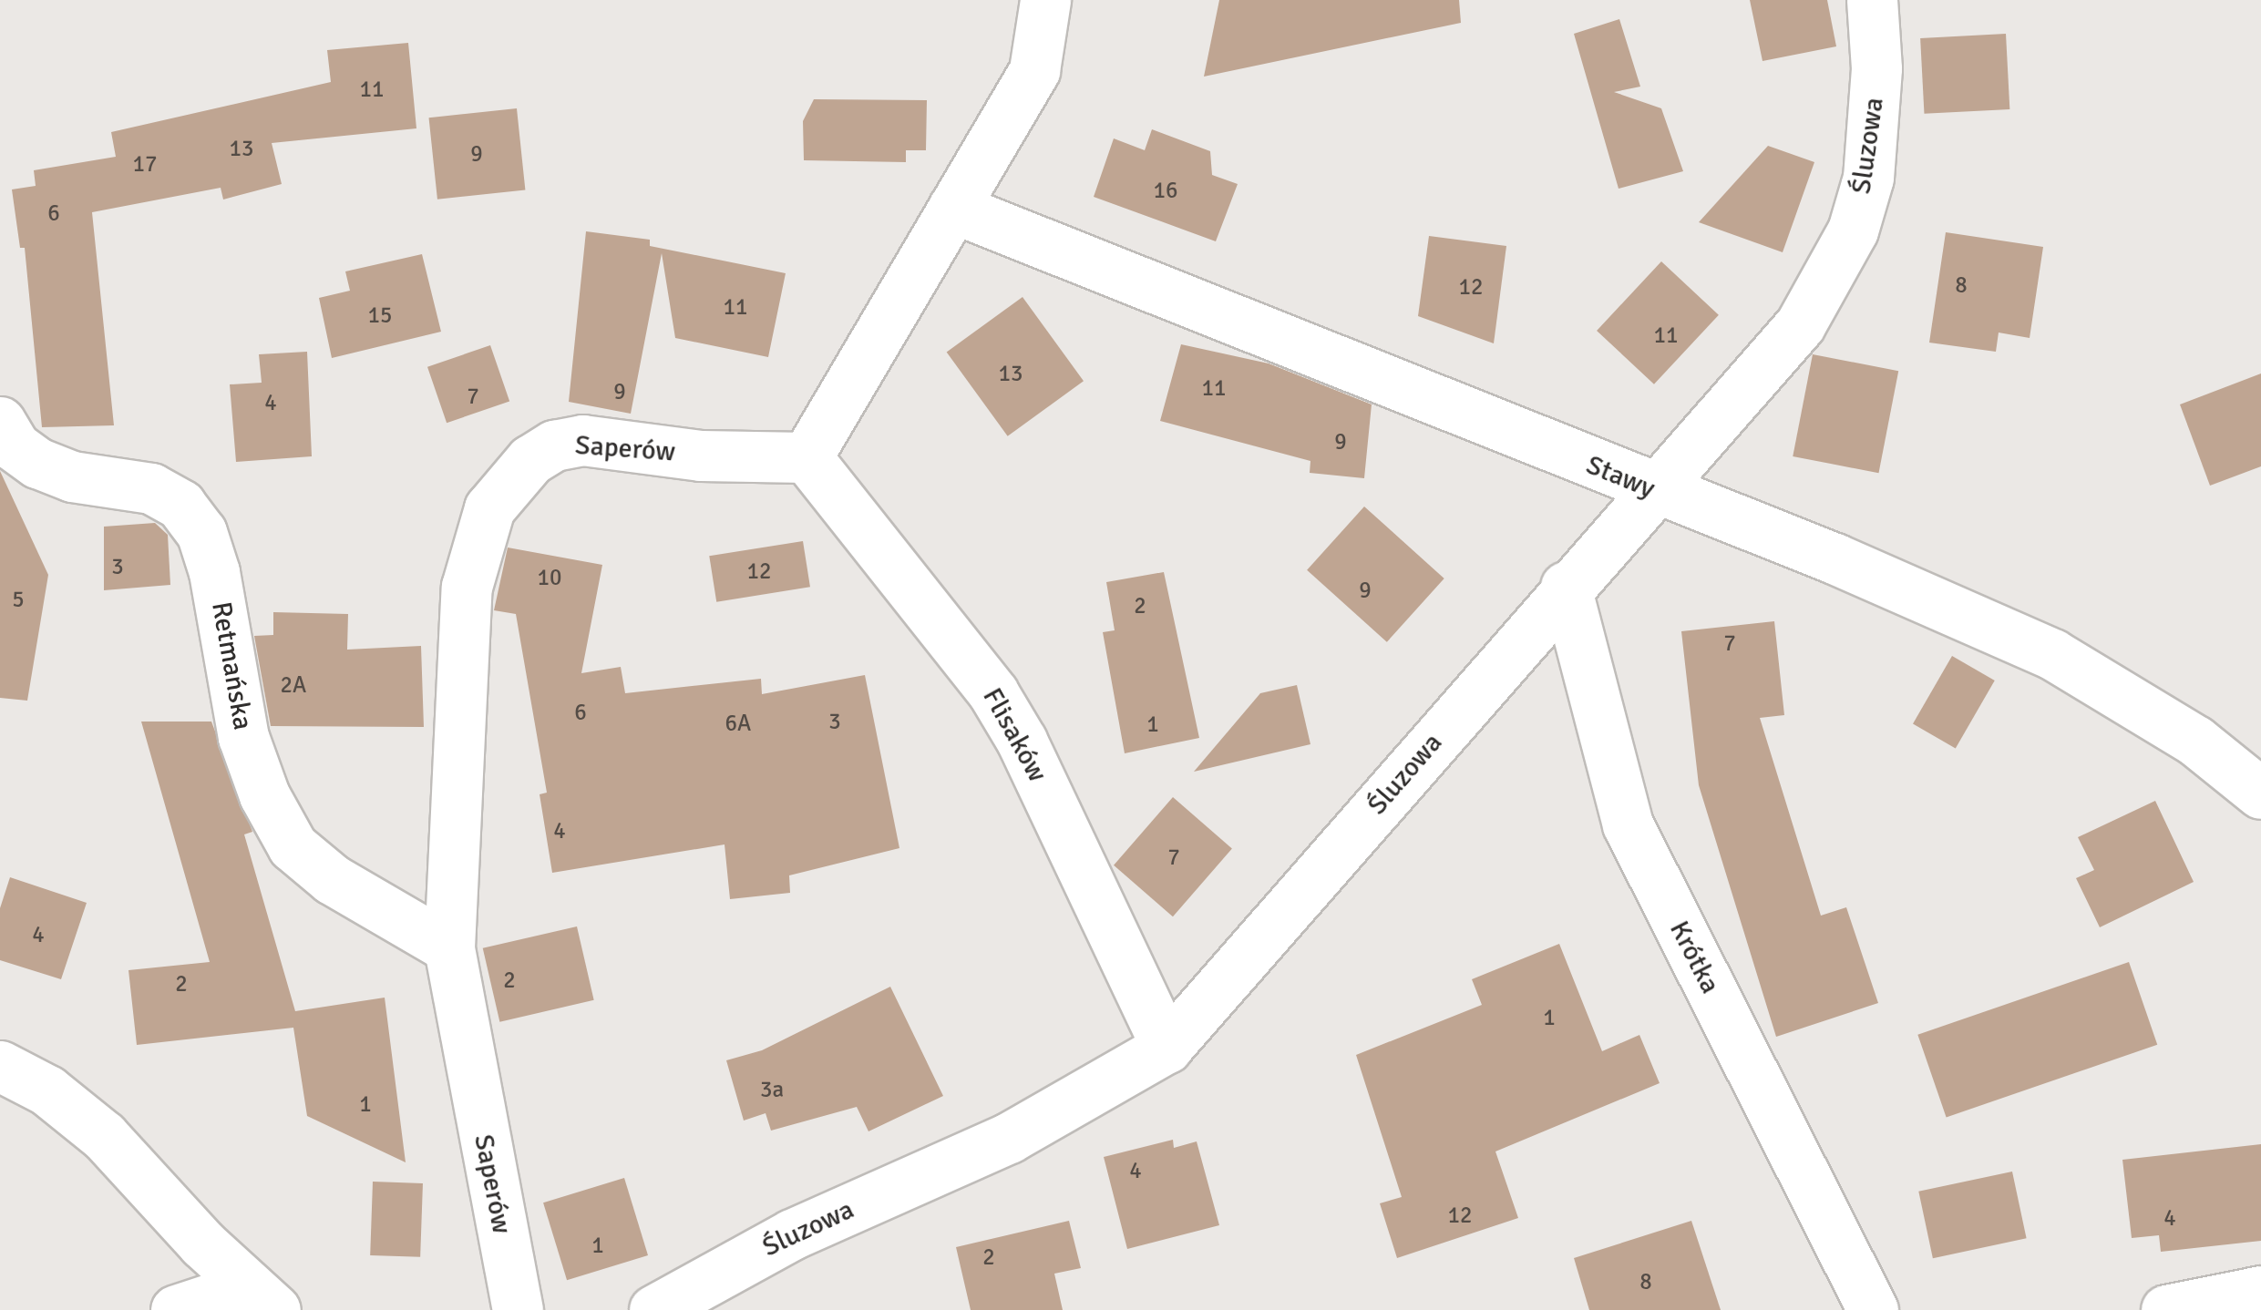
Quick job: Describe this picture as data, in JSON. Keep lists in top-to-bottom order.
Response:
{
  "streets": {
    "street": [
      "Śluzowa",
      "Saperów",
      "Stawy",
      "Retmańska",
      "Flisaków",
      "Krótka"
    ]
  },
  "crossings": [
    ["Śluzowa", "Stawy"],
    ["Śluzowa", "Flisaków"],
    ["Śluzowa", "Krótka"],
    ["Saperów", "Retmańska"],
    ["Saperów", "Flisaków"]
  ],
  "house_numbers": [
    "11",
    "13",
    "9",
    "17",
    "16",
    "6",
    "8",
    "12",
    "11",
    "15",
    "11",
    "13",
    "11",
    "9",
    "7",
    "4",
    "9",
    "3",
    "12",
    "10",
    "9",
    "5",
    "2",
    "7",
    "2A",
    "6",
    "3",
    "6A",
    "1",
    "4",
    "7",
    "4",
    "2",
    "2",
    "1",
    "3a",
    "1",
    "4",
    "12",
    "4",
    "1",
    "2",
    "8"
  ]
}
